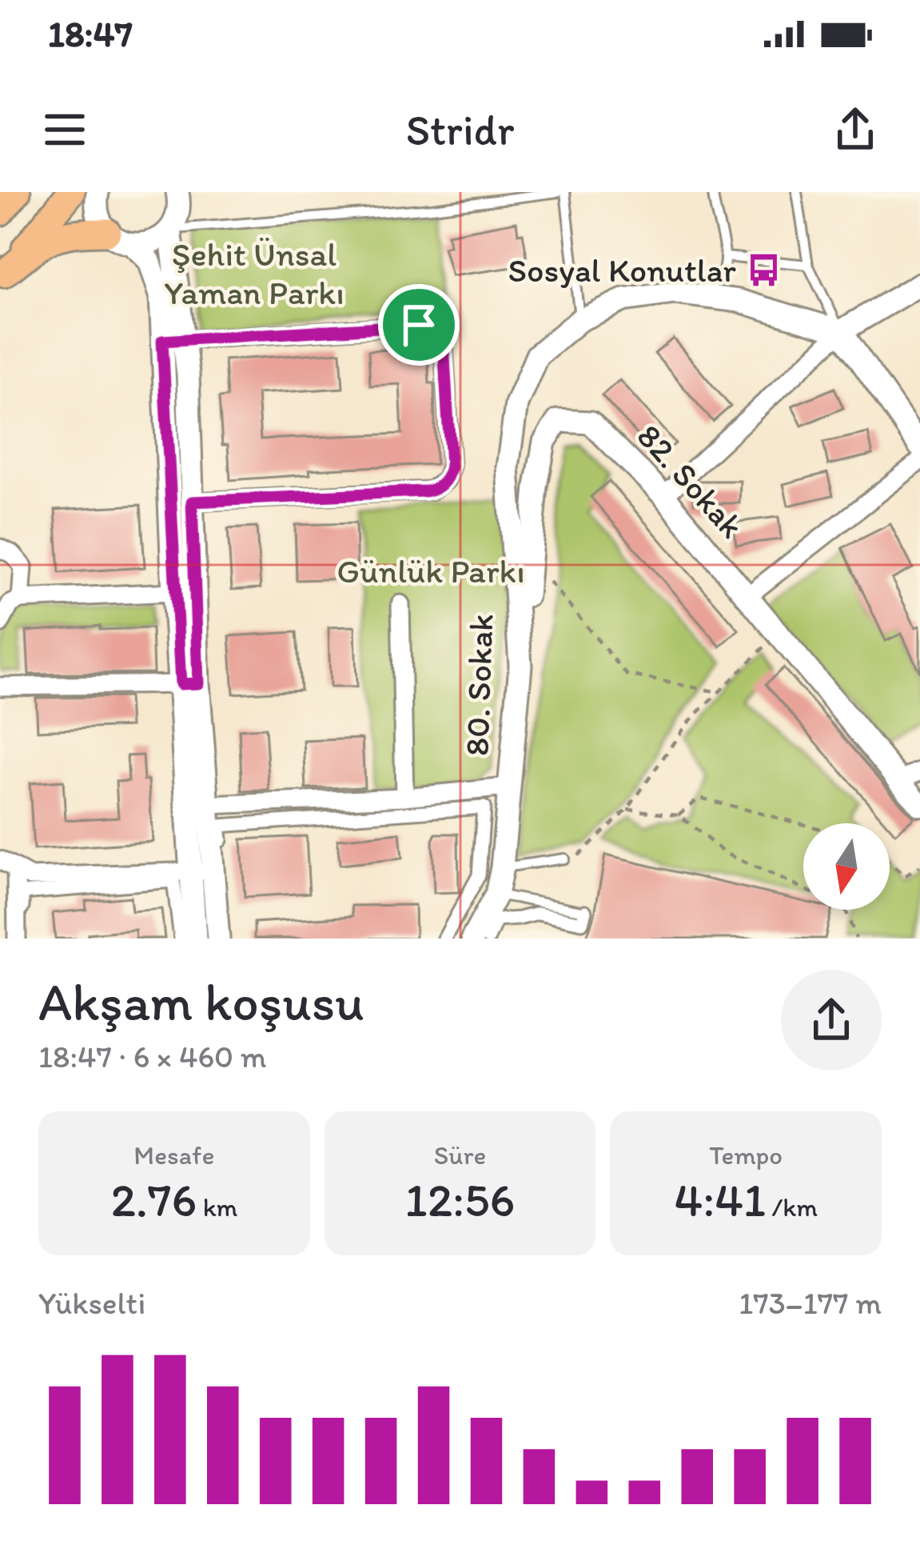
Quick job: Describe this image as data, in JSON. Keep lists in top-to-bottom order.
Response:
{
  "streets": {
    "street": ["82. Sokak", "80. Sokak"]
  },
  "crossings": [
    ["82. Sokak", "80. Sokak"]
  ],
  "parks": ["Şehit Ünsal Yaman Parkı", "Günlük Parkı"],
  "places": {
    "bus stop": ["Sosyal Konutlar"]
  },
  "north": "bottom",
  "page": {
    "status": "18:47",
    "header": "Stridr",
    "heading": ["Akşam koşusu", "18:47 · 6 × 460 m"],
    "stats": [
      ["Mesafe", "2.76 km"],
      ["Süre", "12:56"],
      ["Tempo", "4:41 /km"]
    ],
    "chart": ["Yükselti", "173–177 m"]
  }
}
